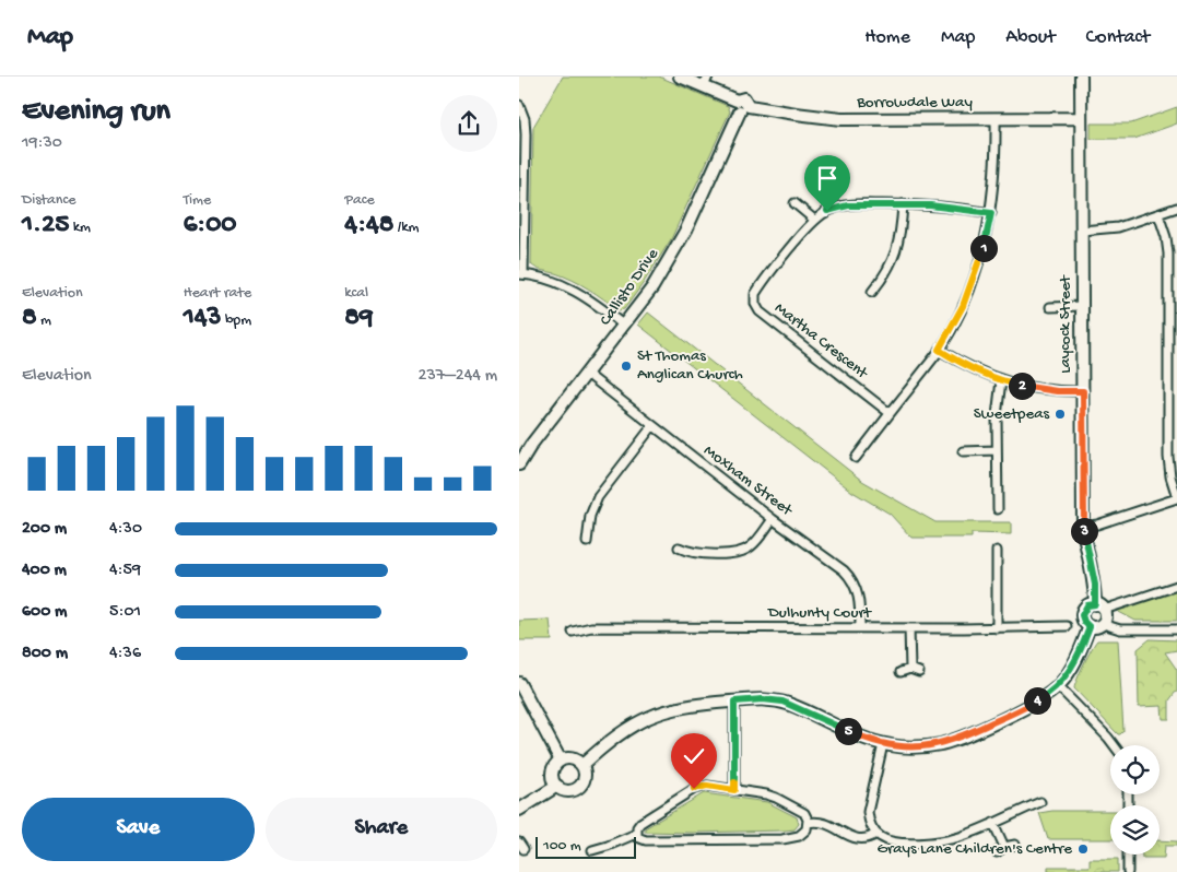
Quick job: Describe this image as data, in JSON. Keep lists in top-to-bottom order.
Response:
{
  "streets": {
    "street": [
      "Borrowdale Way",
      "Callisto Drive",
      "Laycock Street",
      "Martha Crescent",
      "Moxham Street",
      "Dulhunty Court"
    ]
  },
  "crossings": [
    ["Borrowdale Way", "Callisto Drive"],
    ["Borrowdale Way", "Laycock Street"],
    ["Callisto Drive", "Moxham Street"],
    ["Moxham Street", "Dulhunty Court"]
  ],
  "places": ["St Thomas Anglican Church", "Sweetpeas", "Grays Lane Children's Centre"],
  "scale_bar": "100 m",
  "page": {
    "header": "Map",
    "nav": [
      "Home",
      "Map",
      "About",
      "Contact"
    ],
    "heading": ["Evening run", "19:30"],
    "stats": [
      ["Distance", "1.25 km"],
      ["Time", "6:00"],
      ["Pace", "4:48 /km"],
      ["Elevation", "8 m"],
      ["Heart rate", "143 bpm"],
      ["kcal", "89"]
    ],
    "pins": [
      "1",
      "2",
      "3",
      "4",
      "5"
    ],
    "chart": ["Elevation", "237–244 m"],
    "list": [
      {
        "name": "200 m",
        "note": "4:30"
      },
      {
        "name": "400 m",
        "note": "4:59"
      },
      {
        "name": "600 m",
        "note": "5:01"
      },
      {
        "name": "800 m",
        "note": "4:36"
      }
    ],
    "buttons": ["Save", "Share"],
    "scale": "100 m"
  }
}
